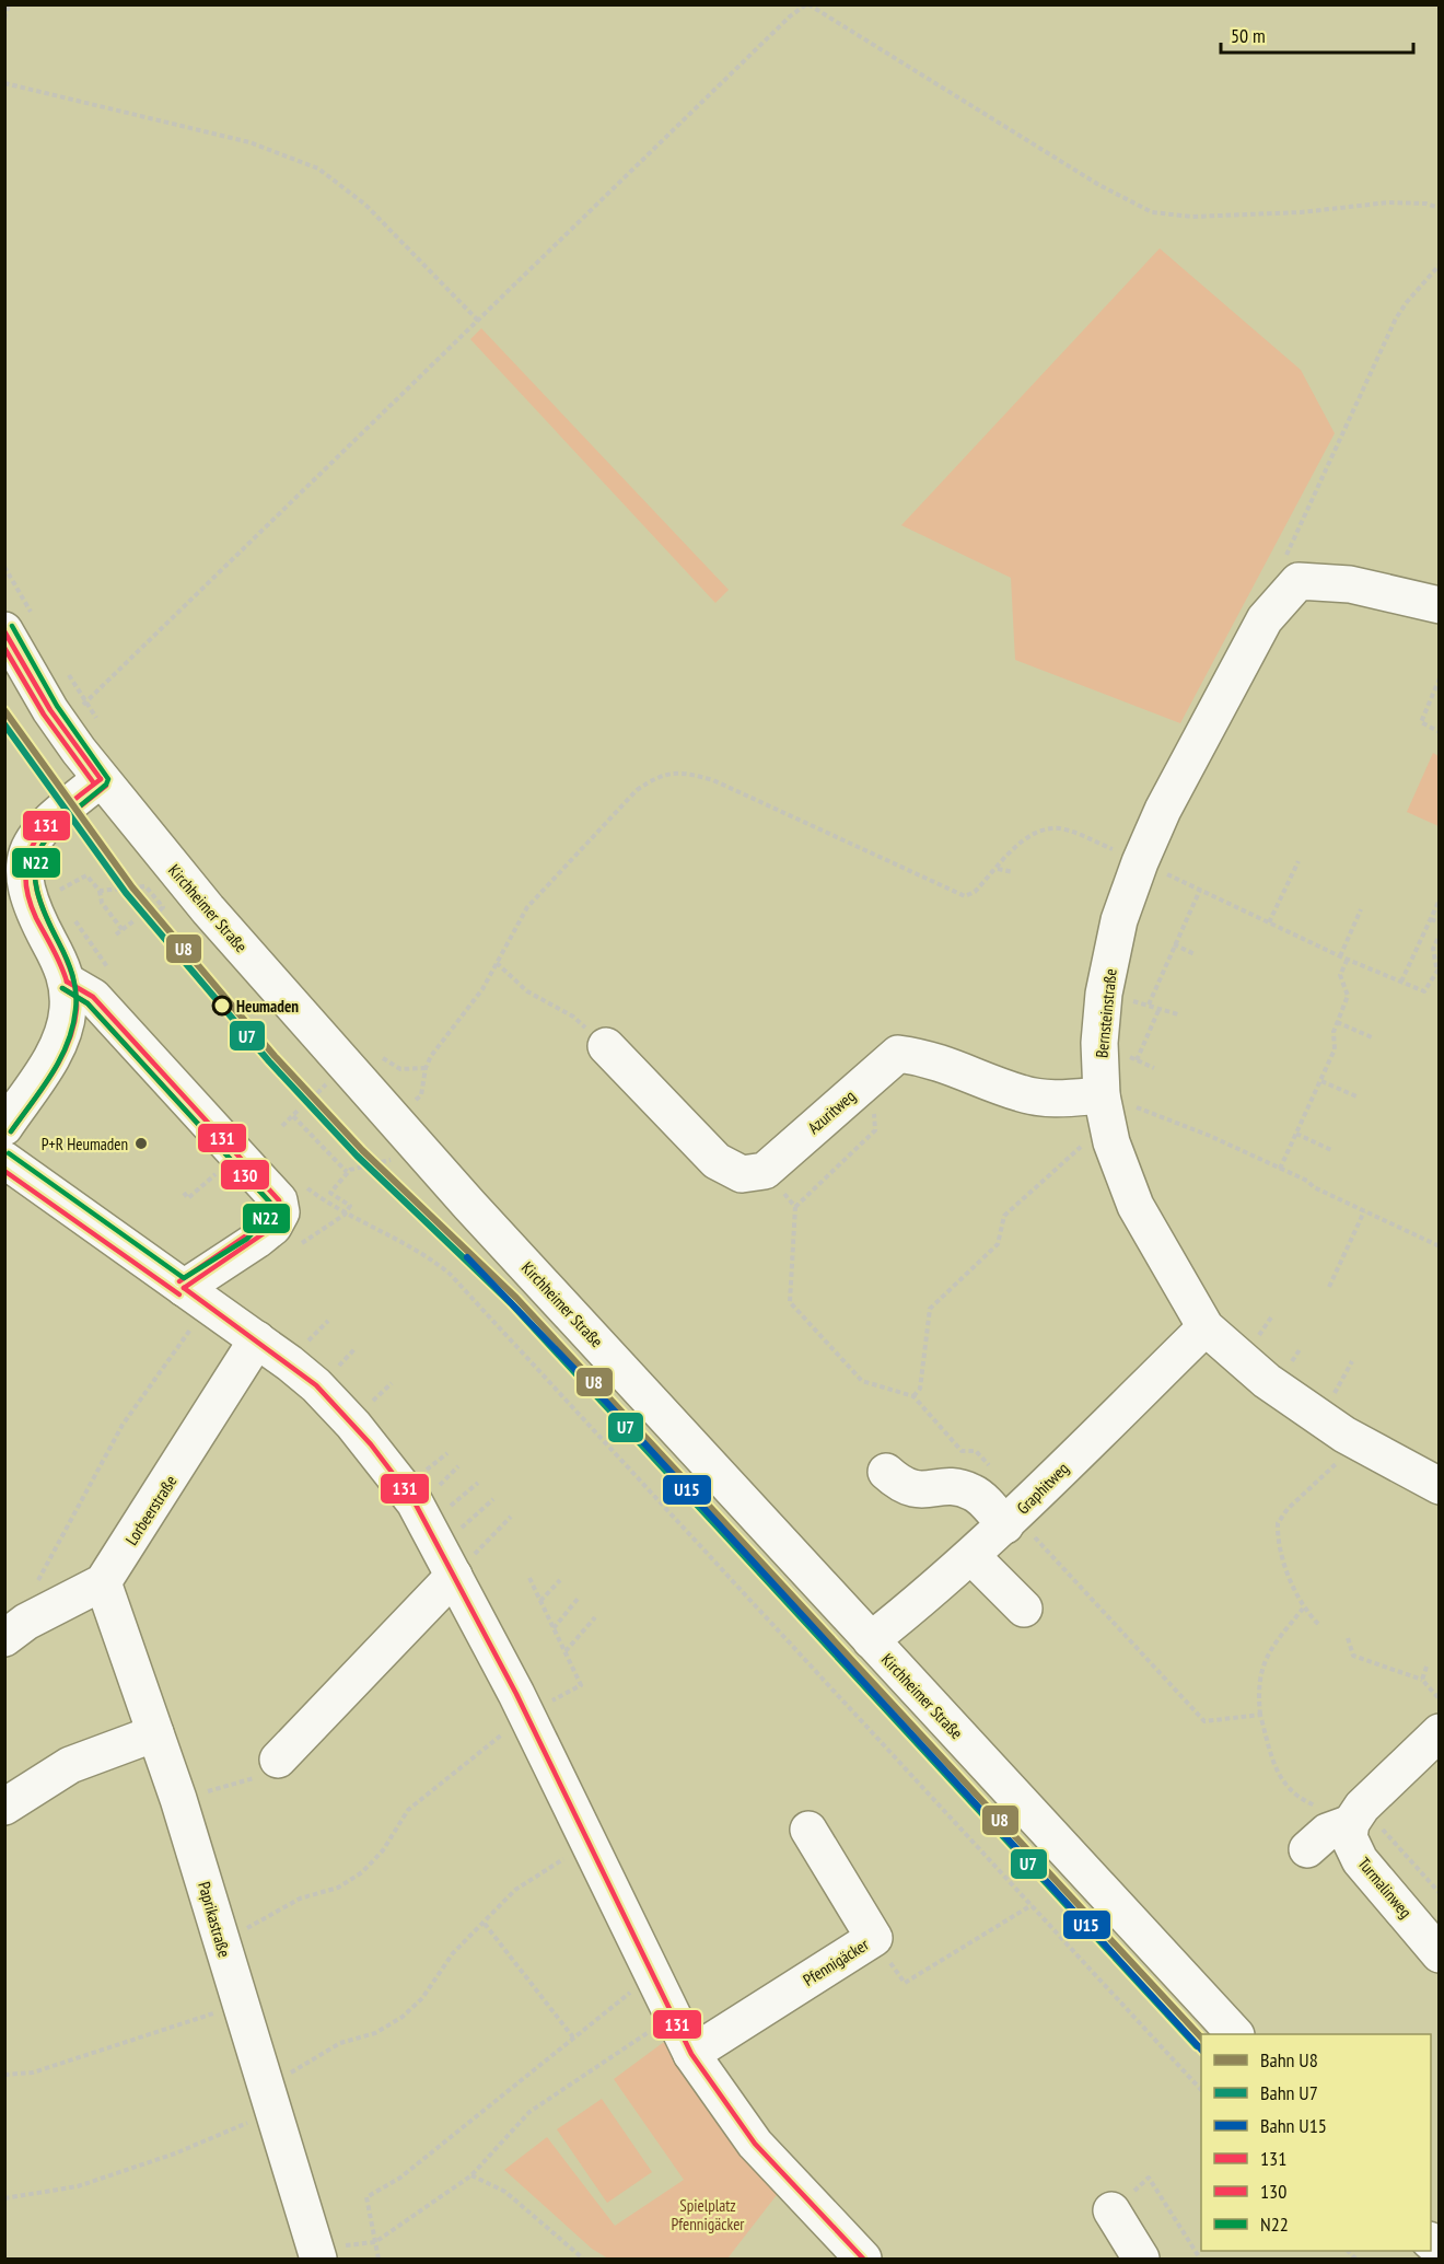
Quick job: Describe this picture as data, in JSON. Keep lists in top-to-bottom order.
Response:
{
  "streets": {
    "street": [
      "Kirchheimer Straße",
      "Bernsteinstraße",
      "Azuritweg",
      "Graphitweg",
      "Lorbeerstraße",
      "Turmalinweg",
      "Paprikastraße",
      "Pfennigäcker"
    ]
  },
  "crossings": [
    ["Kirchheimer Straße", "Graphitweg"],
    ["Bernsteinstraße", "Azuritweg"],
    ["Bernsteinstraße", "Graphitweg"],
    ["Lorbeerstraße", "Paprikastraße"]
  ],
  "parks": ["Spielplatz Pfennigäcker"],
  "places": ["Heumaden", "P+R Heumaden"],
  "lines": [
    "transit line N22",
    "transit line 131",
    "transit line 130",
    "rail line U8",
    "rail line U7",
    "rail line U15"
  ],
  "legend": [
    "Bahn U8",
    "Bahn U7",
    "Bahn U15",
    "131",
    "130",
    "N22"
  ],
  "scale_bar": "50 m"
}
